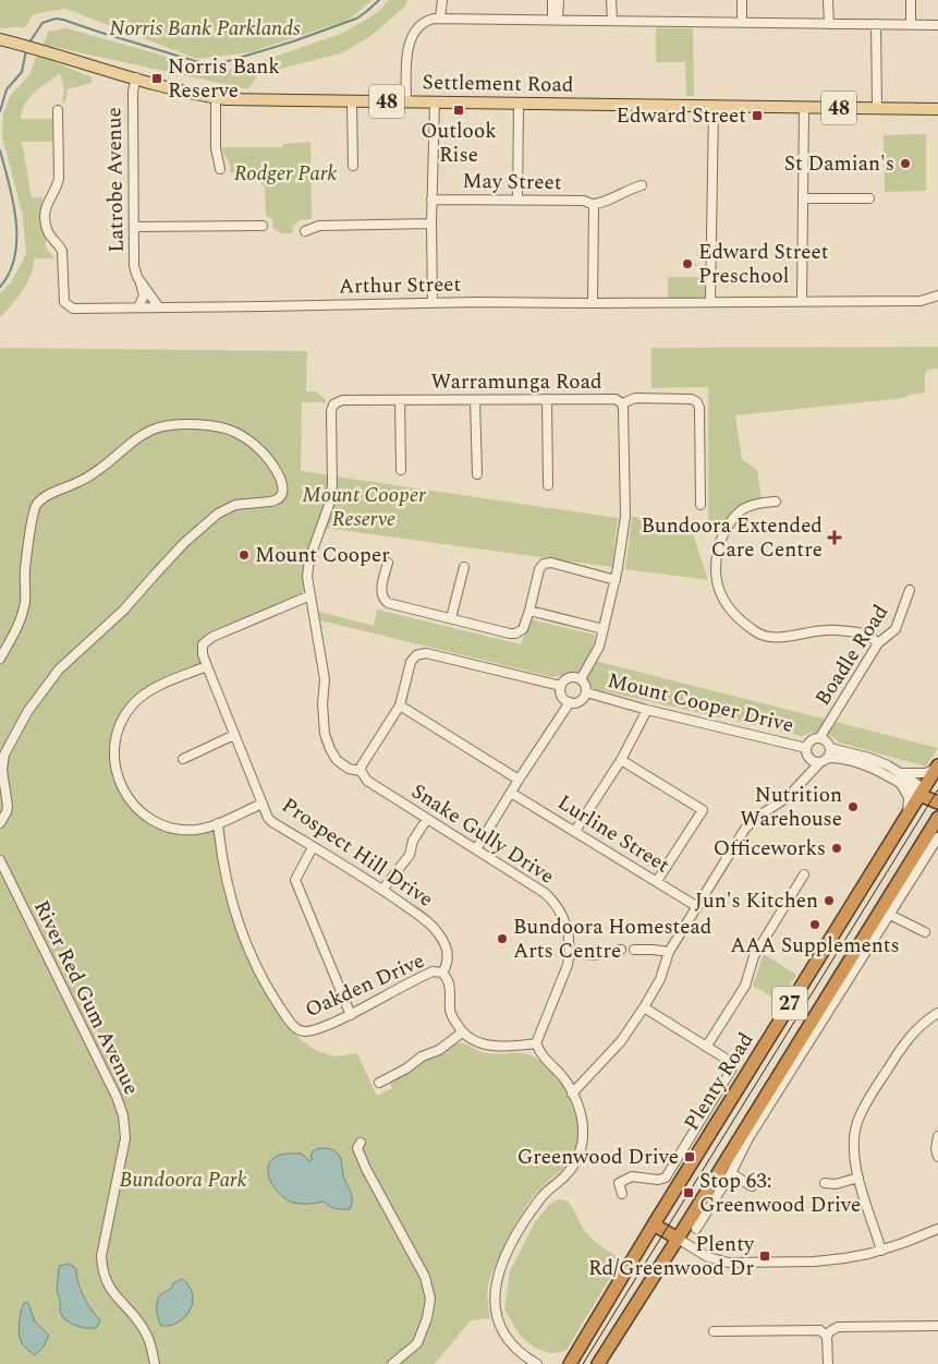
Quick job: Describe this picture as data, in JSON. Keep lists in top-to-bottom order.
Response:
{
  "streets": {
    "highway": ["27", "Plenty Road"],
    "main road": ["Settlement Road", "48"],
    "street": [
      "Latrobe Avenue",
      "May Street",
      "Arthur Street",
      "Warramunga Road",
      "Boadle Road",
      "Mount Cooper Drive",
      "Snake Gully Drive",
      "Lurline Street",
      "Prospect Hill Drive",
      "Oakden Drive",
      "River Red Gum Avenue"
    ]
  },
  "crossings": [
    ["Settlement Road", "Latrobe Avenue"],
    ["Latrobe Avenue", "Arthur Street"],
    ["Warramunga Road", "Snake Gully Drive"],
    ["Boadle Road", "Mount Cooper Drive"],
    ["Snake Gully Drive", "Prospect Hill Drive"],
    ["Prospect Hill Drive", "Oakden Drive"]
  ],
  "parks": [
    "Norris Bank Parklands",
    "Rodger Park",
    "Mount Cooper Reserve",
    "Bundoora Park"
  ],
  "places": {
    "transit": [
      "Norris Bank Reserve",
      "Outlook Rise",
      "Edward Street",
      "Greenwood Drive",
      "Stop 63: Greenwood Drive",
      "Plenty Rd/Greenwood Dr"
    ],
    "other": [
      "St Damian's",
      "Edward Street Preschool",
      "Mount Cooper",
      "Nutrition Warehouse",
      "Officeworks",
      "Jun's Kitchen",
      "AAA Supplements",
      "Bundoora Homestead Arts Centre"
    ],
    "health": ["Bundoora Extended Care Centre"]
  }
}
